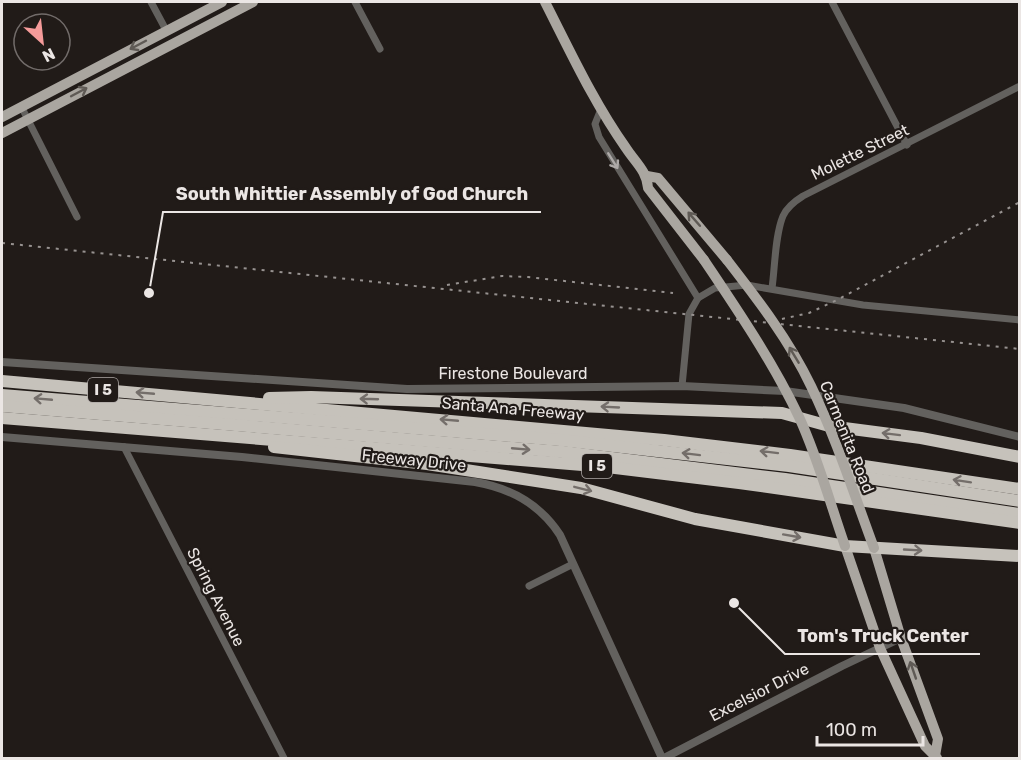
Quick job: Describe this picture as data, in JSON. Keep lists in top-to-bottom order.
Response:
{
  "streets": {
    "highway": ["I 5", "Santa Ana Freeway"],
    "main road": ["Carmenita Road"],
    "street": [
      "Molette Street",
      "Firestone Boulevard",
      "Freeway Drive",
      "Spring Avenue",
      "Excelsior Drive"
    ]
  },
  "crossings": [
    ["Carmenita Road", "Excelsior Drive"],
    ["Freeway Drive", "Spring Avenue"],
    ["Freeway Drive", "Excelsior Drive"]
  ],
  "places": ["South Whittier Assembly of God Church", "Tom's Truck Center"],
  "scale_bar": "100 m",
  "north": "bottom right"
}
